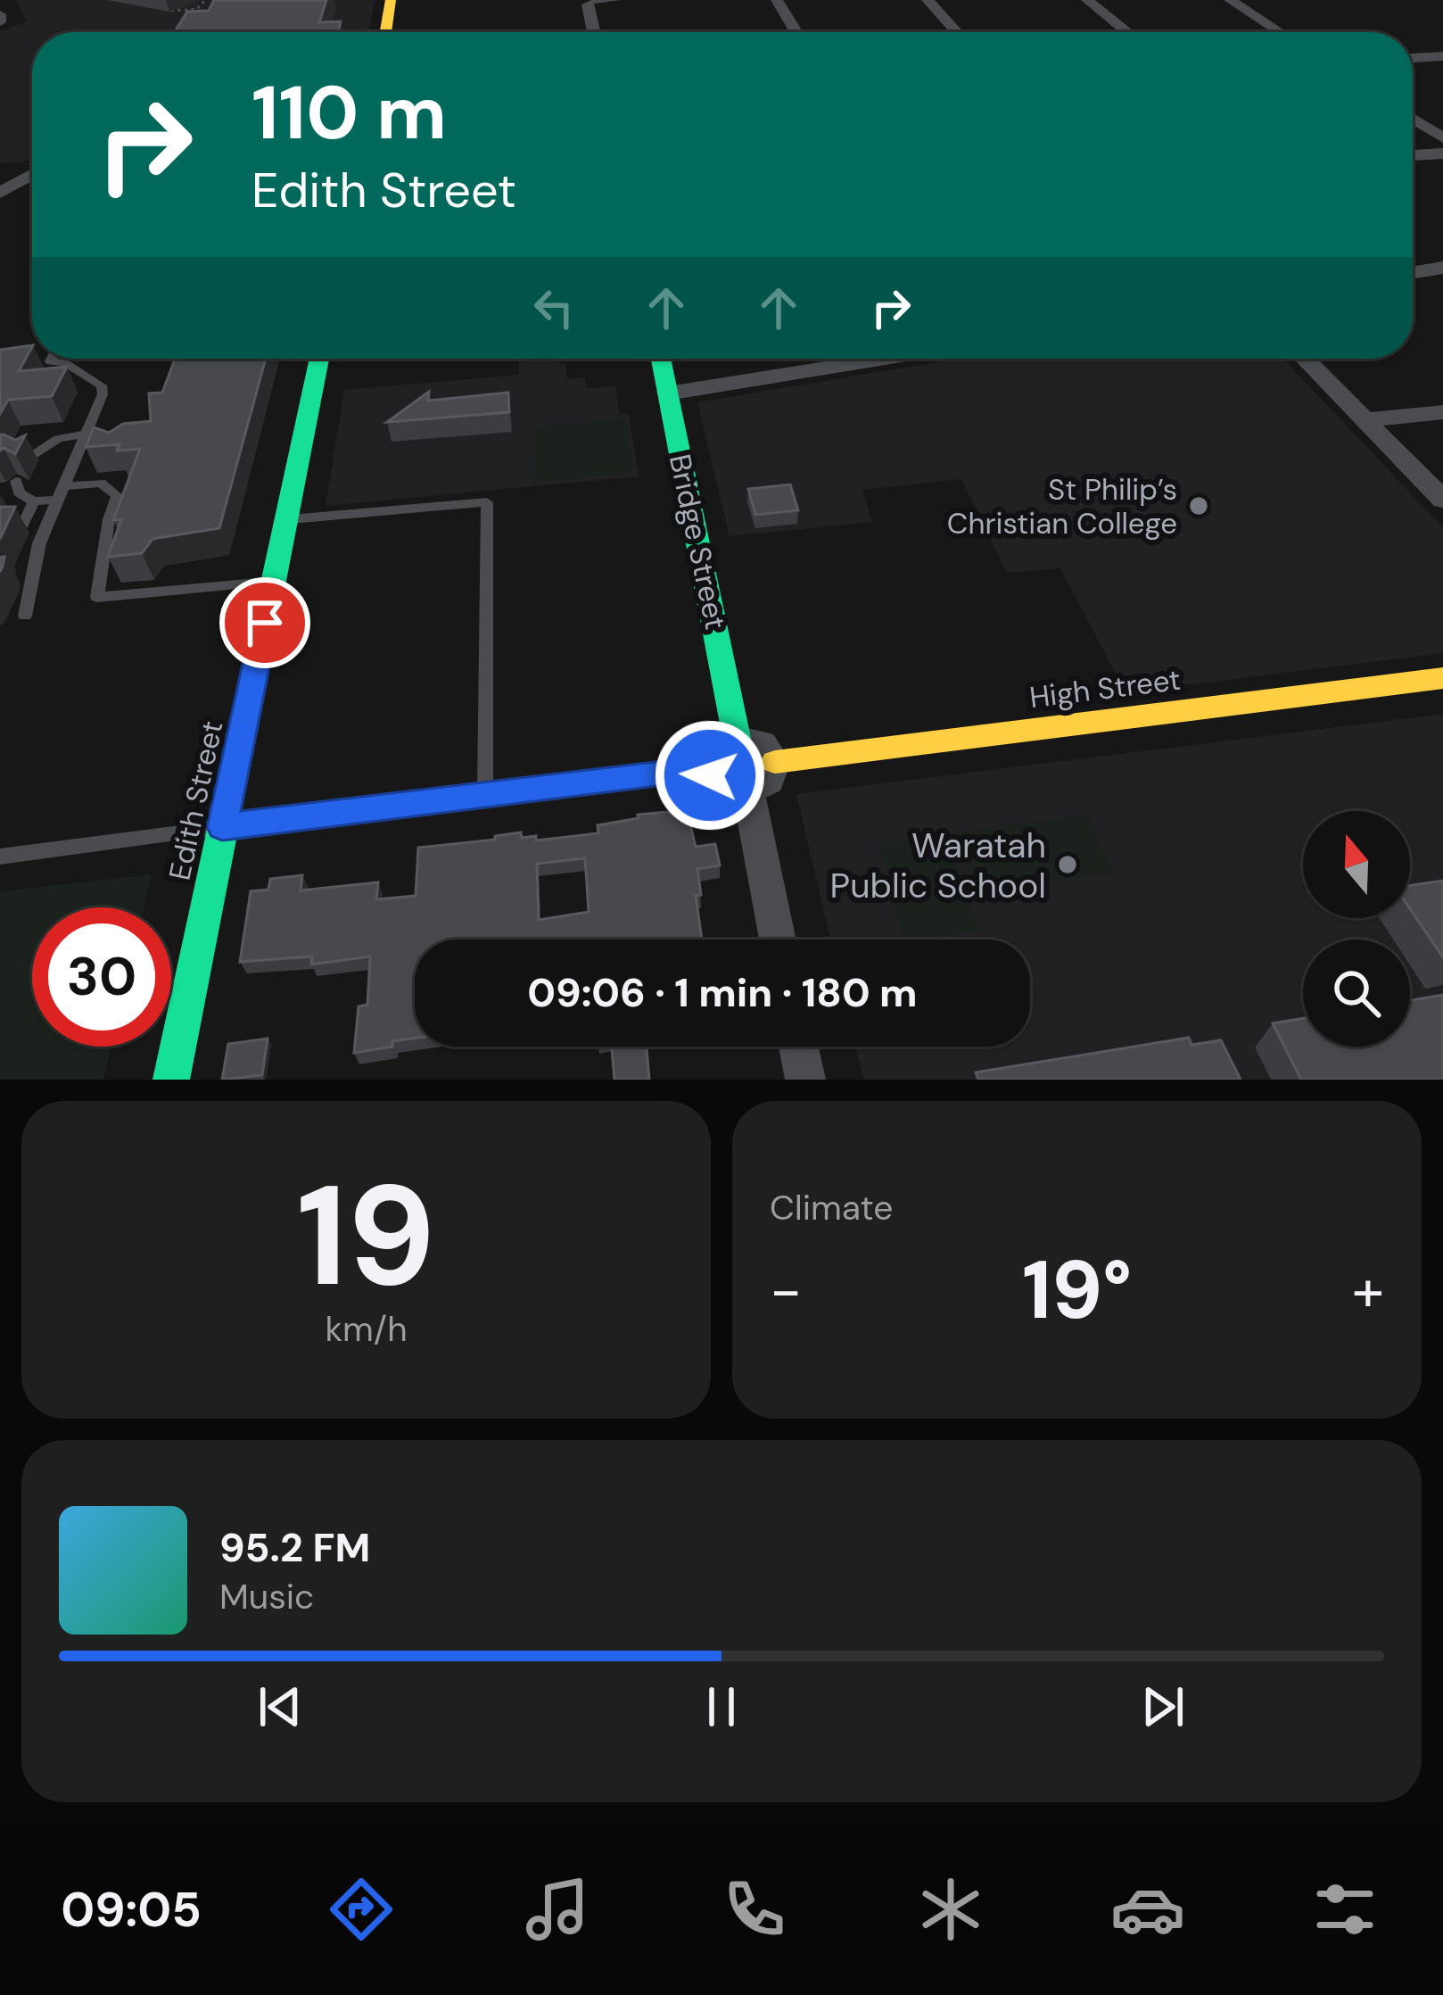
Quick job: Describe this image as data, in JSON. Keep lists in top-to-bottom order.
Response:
{
  "streets": {
    "street": ["Bridge Street", "High Street", "Edith Street"]
  },
  "crossings": [
    ["Bridge Street", "High Street"]
  ],
  "places": ["St Philip’s Christian College", "Waratah Public School"],
  "north": "top",
  "page": {
    "turn": ["110 m", "Edith Street"],
    "limit": "30",
    "trip": "09:06 · 1 min · 180 m",
    "tile": [
      ["19", "km/h"],
      "Climate"
    ],
    "heat": ["−", "19°", "+"],
    "song": ["95.2 FM", "Music"],
    "tabs": "09:05"
  }
}
